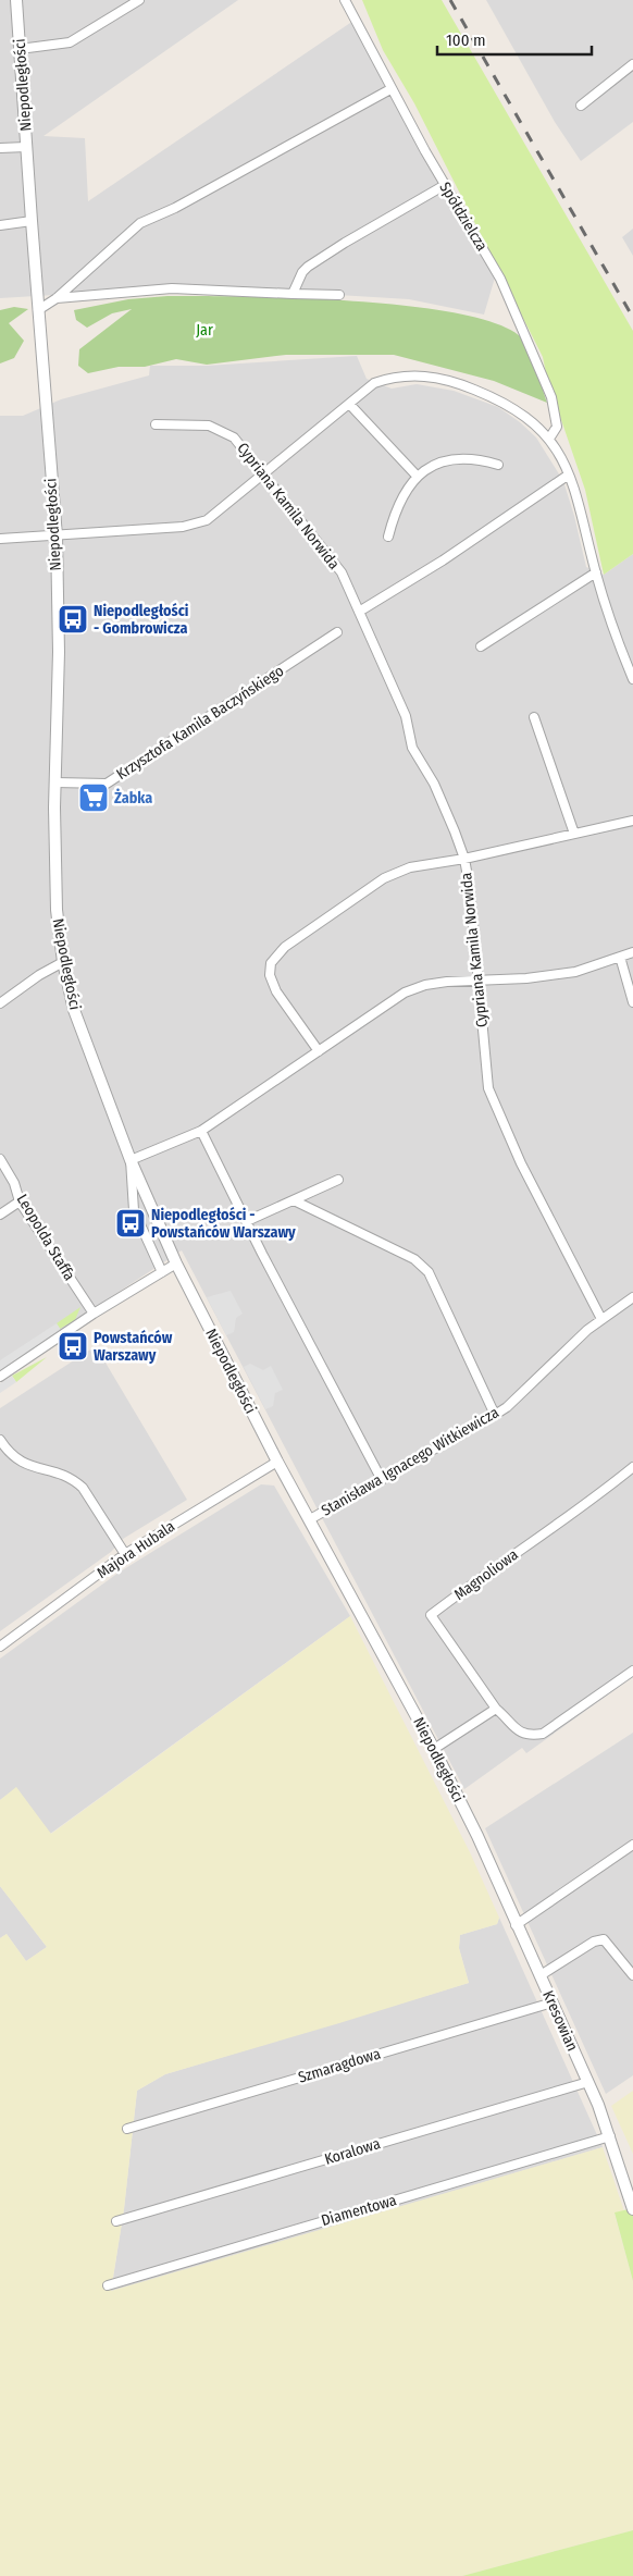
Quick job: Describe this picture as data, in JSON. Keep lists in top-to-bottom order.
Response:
{
  "streets": {
    "street": [
      "Niepodległości",
      "Spółdzielcza",
      "Cypriana Kamila Norwida",
      "Krzysztofa Kamila Baczyńskiego",
      "Leopolda Staffa",
      "Stanisława Ignacego Witkiewicza",
      "Majora Hubala",
      "Magnoliowa",
      "Kresowian",
      "Szmaragdowa",
      "Koralowa",
      "Diamentowa"
    ]
  },
  "crossings": [
    ["Niepodległości", "Krzysztofa Kamila Baczyńskiego"],
    ["Niepodległości", "Stanisława Ignacego Witkiewicza"],
    ["Niepodległości", "Majora Hubala"],
    ["Niepodległości", "Kresowian"],
    ["Cypriana Kamila Norwida", "Stanisława Ignacego Witkiewicza"],
    ["Kresowian", "Szmaragdowa"],
    ["Kresowian", "Koralowa"],
    ["Kresowian", "Diamentowa"]
  ],
  "parks": ["Jar"],
  "places": {
    "bus stop": ["Niepodległości - Gombrowicza", "Niepodległości - Powstańców Warszawy", "Powstańców Warszawy"],
    "supermarket": ["Żabka"]
  },
  "scale_bar": "100 m"
}
